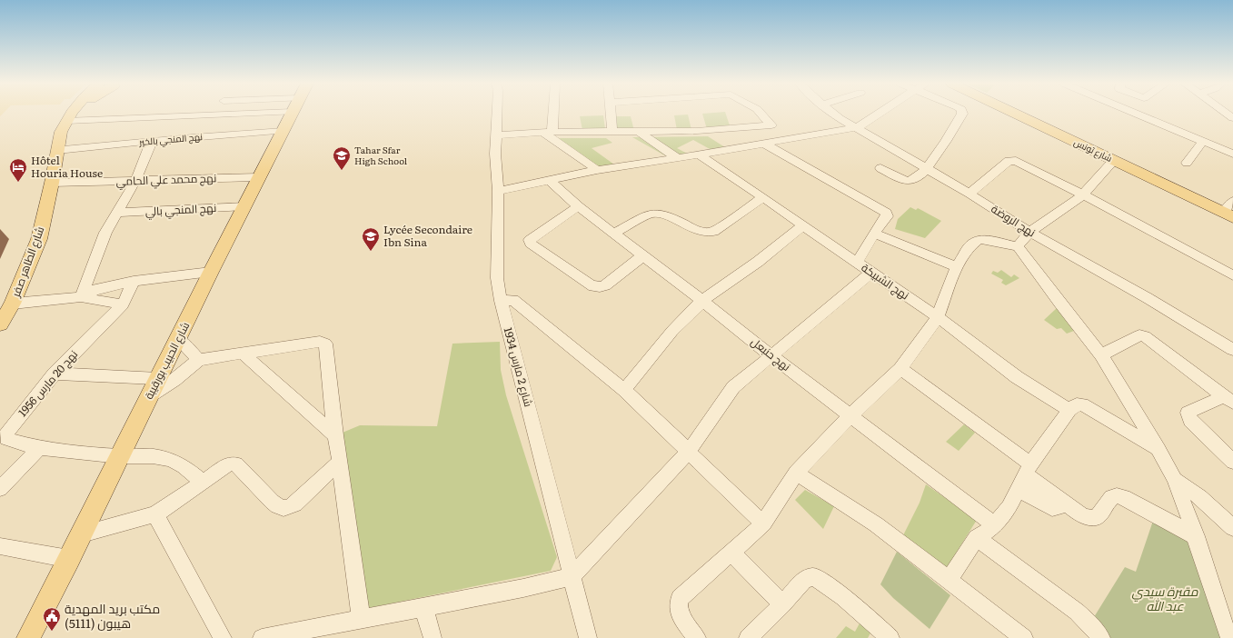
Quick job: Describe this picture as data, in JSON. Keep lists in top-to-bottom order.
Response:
{
  "streets": {
    "main road": ["شارع تونس", "شارع الطاهر صفر", "شارع الحبيب بورقيبة"],
    "street": [
      "نهج المنجي بالخير",
      "نهج محمد علي الحامي",
      "نهج المنجي بالي",
      "نهج الروضة",
      "نهج الشبيكة",
      "نهج حنبعل",
      "شارع 2 مارس 1934",
      "نهج 20 مارس 1956"
    ]
  },
  "crossings": [
    ["نهج المنجي بالخير", "شارع الطاهر صفر"],
    ["نهج المنجي بالخير", "شارع الحبيب بورقيبة"],
    ["نهج محمد علي الحامي", "شارع الطاهر صفر"],
    ["نهج محمد علي الحامي", "شارع الحبيب بورقيبة"],
    ["نهج المنجي بالي", "شارع الحبيب بورقيبة"],
    ["شارع الحبيب بورقيبة", "نهج 20 مارس 1956"]
  ],
  "parks": ["مقبرة سيدي عبد الله"],
  "places": {
    "school or university": ["Tahar Sfar High School", "Lycée Secondaire Ibn Sina"],
    "hotel": ["Hôtel Houria House"],
    "public building": ["مكتب بريد المهدية هيبون (5111)"]
  }
}
